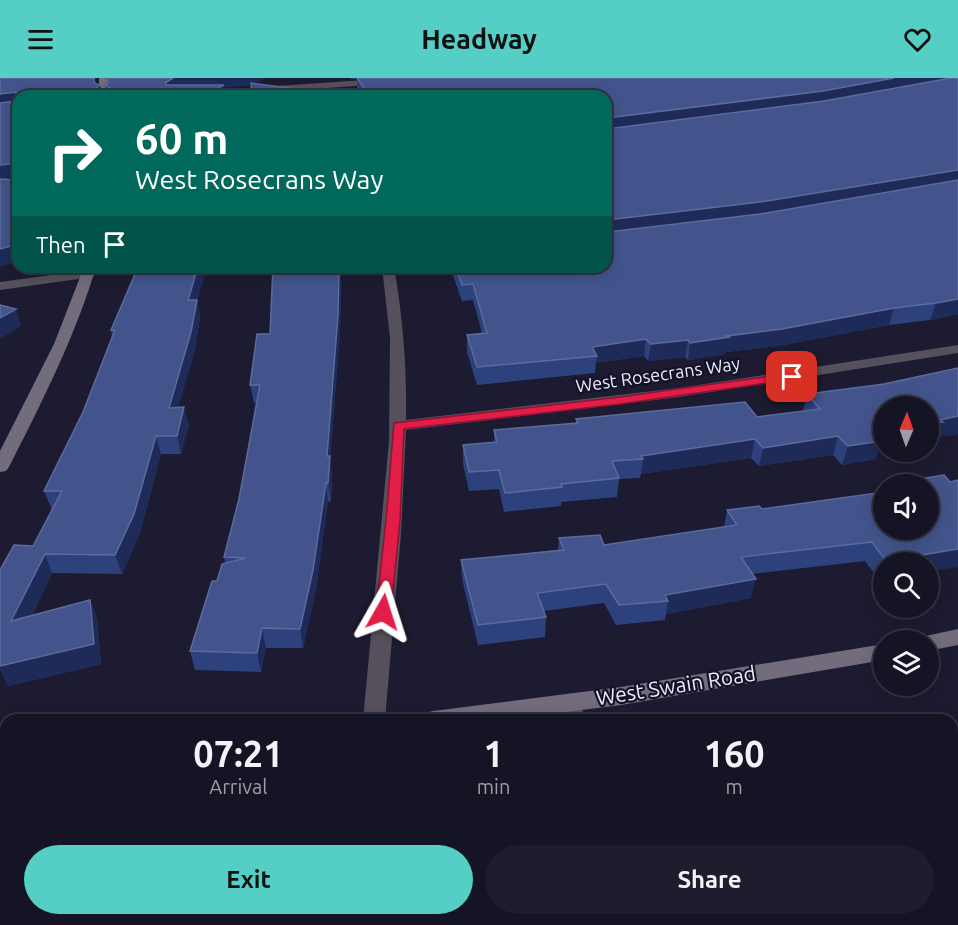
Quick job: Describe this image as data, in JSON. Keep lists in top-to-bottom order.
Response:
{
  "streets": {
    "street": ["West Rosecrans Way", "West Swain Road"]
  },
  "north": "top",
  "page": {
    "header": "Headway",
    "turn": ["60 m", "West Rosecrans Way"],
    "then": "Then",
    "eta": [
      "07:21",
      "Arrival",
      "1",
      "min",
      "160",
      "m"
    ],
    "buttons": ["Exit", "Share"]
  }
}
